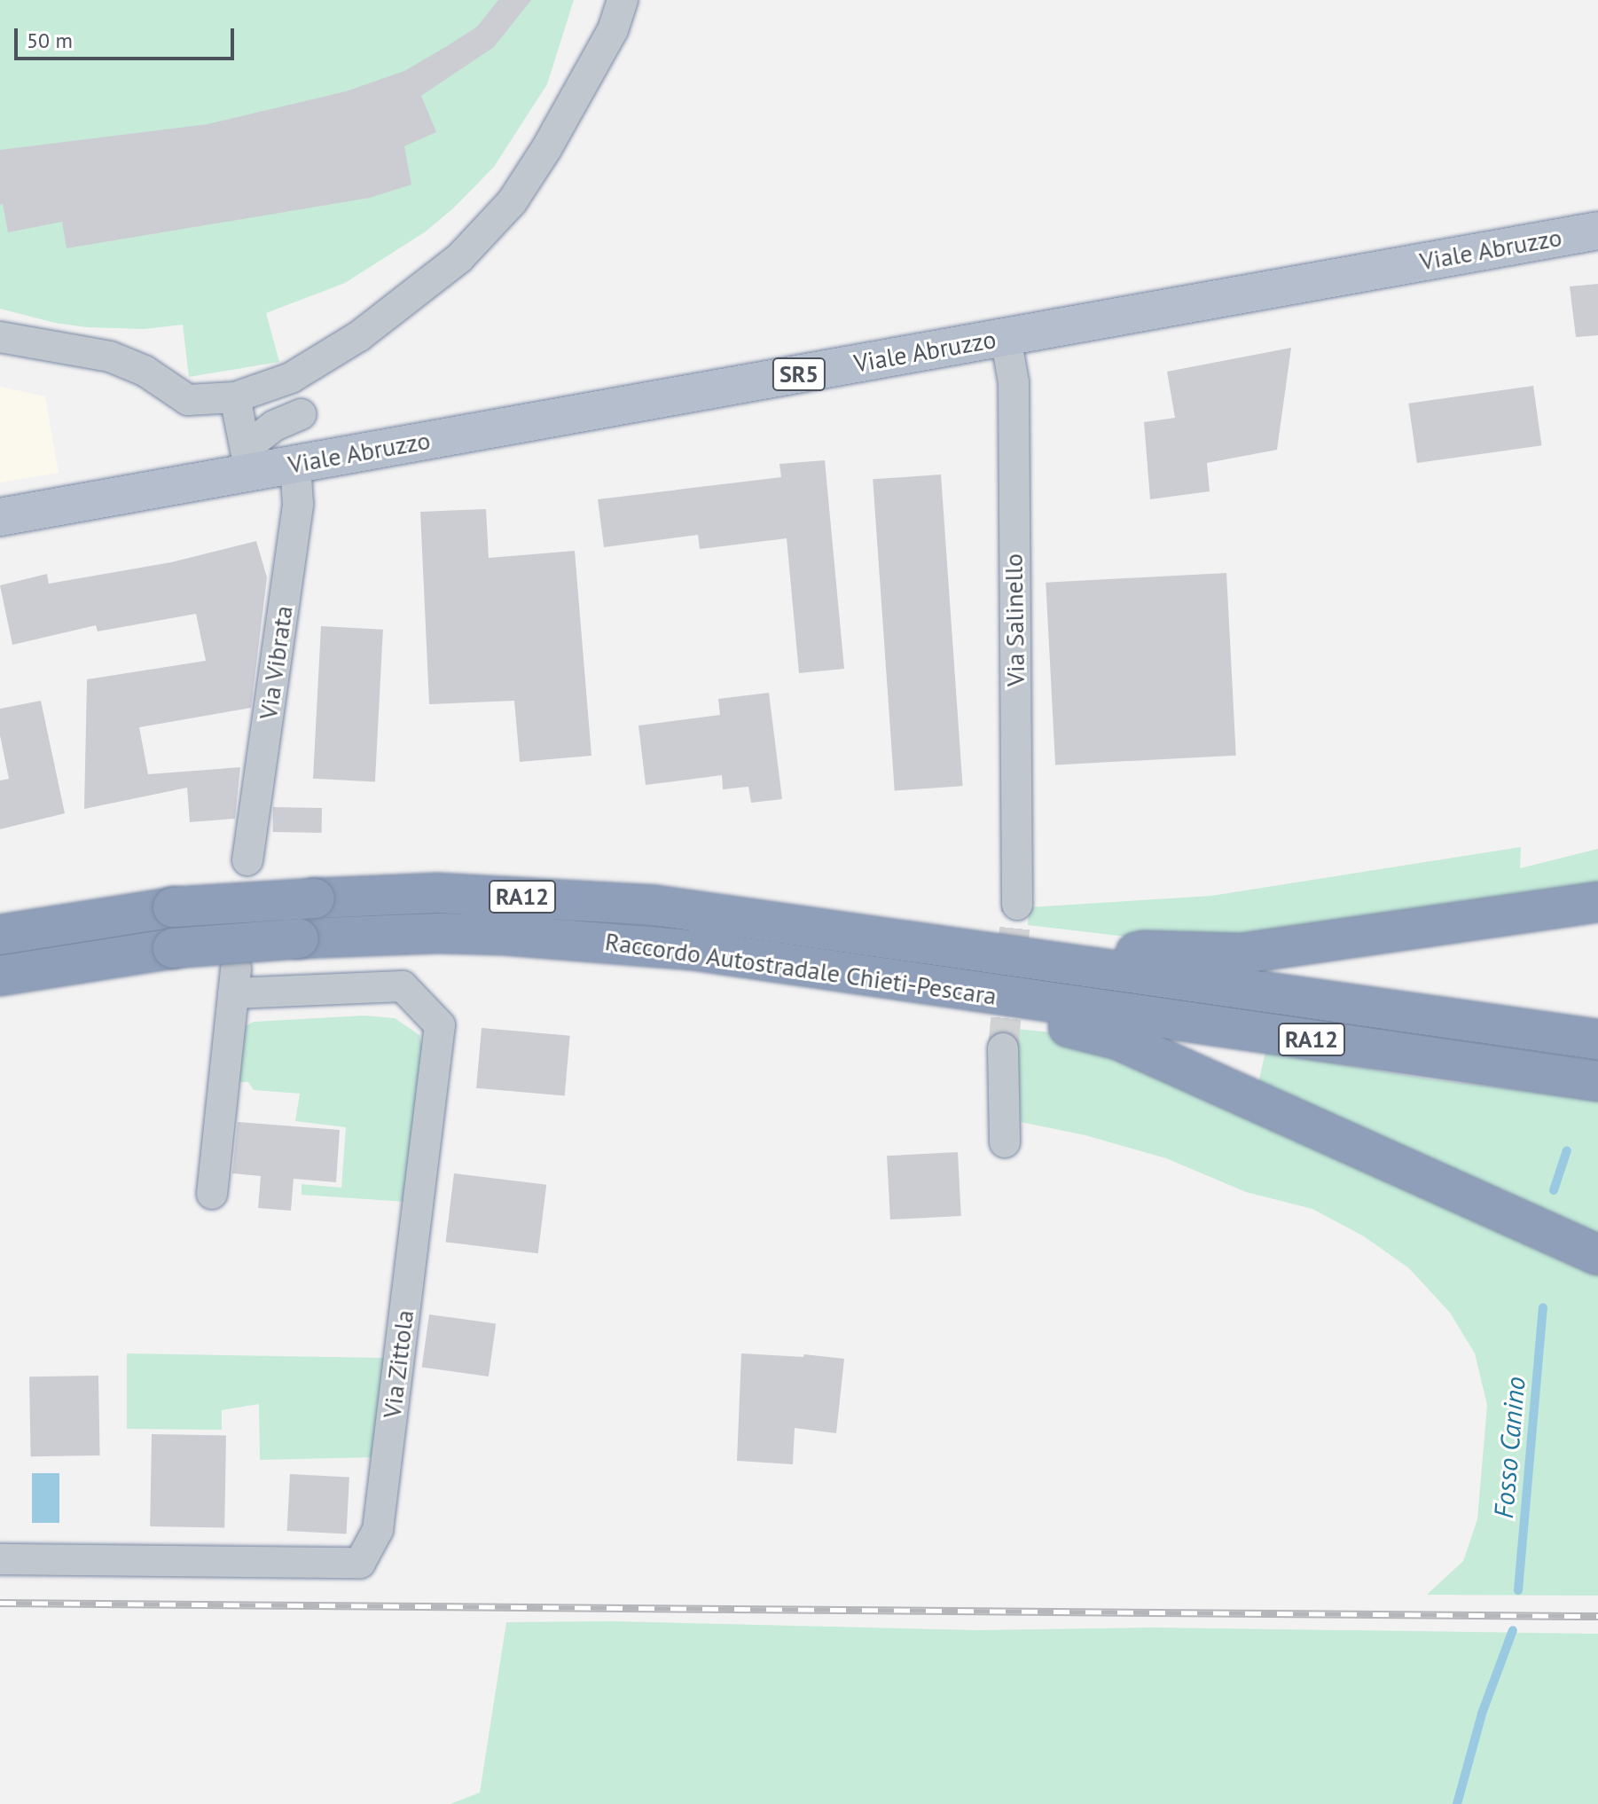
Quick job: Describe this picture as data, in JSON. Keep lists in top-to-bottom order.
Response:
{
  "streets": {
    "highway": ["RA12", "Raccordo Autostradale Chieti-Pescara"],
    "main road": ["Viale Abruzzo", "SR5"],
    "street": ["Via Salinello", "Via Vibrata", "Via Zittola"]
  },
  "crossings": [
    ["Viale Abruzzo", "Via Salinello"],
    ["Viale Abruzzo", "Via Vibrata"]
  ],
  "water": ["Fosso Canino"],
  "scale_bar": "50 m"
}
